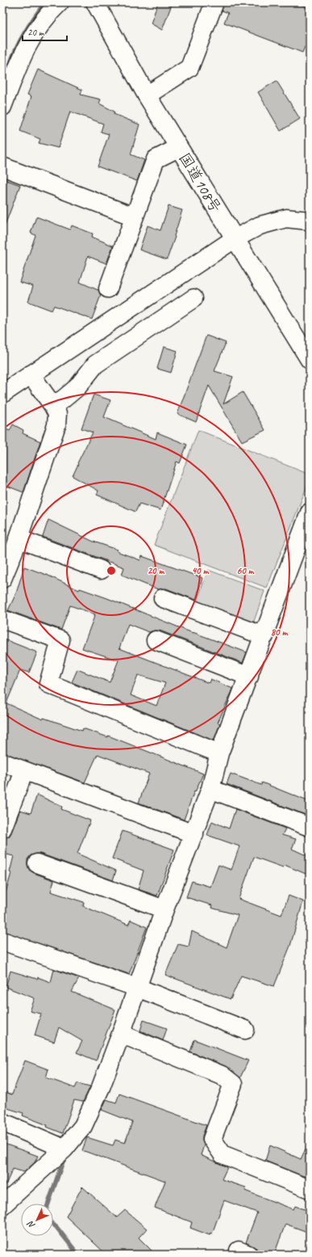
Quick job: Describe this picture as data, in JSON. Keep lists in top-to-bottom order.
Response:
{
  "streets": {
    "main road": ["国道108号"]
  },
  "scale_bar": "20 m",
  "north": "bottom left",
  "rings": [
    "20 m",
    "40 m",
    "60 m",
    "80 m"
  ]
}
